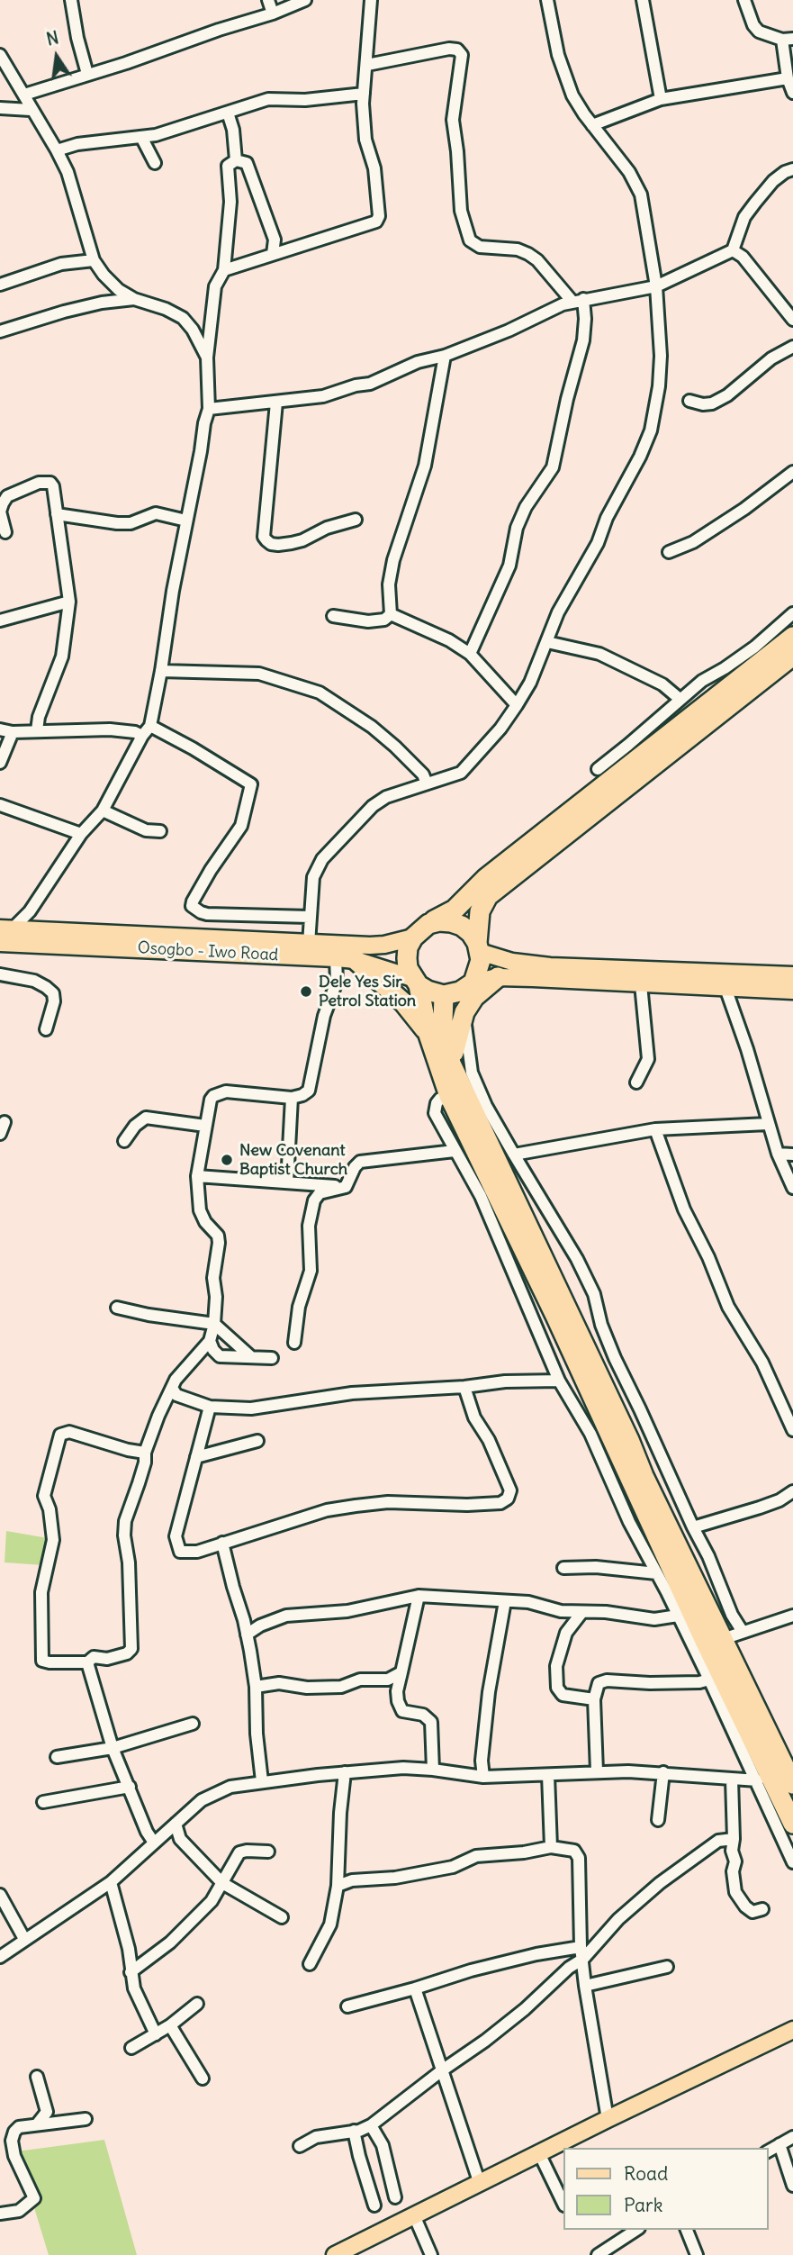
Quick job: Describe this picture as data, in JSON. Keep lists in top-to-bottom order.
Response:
{
  "streets": {
    "main road": ["Osogbo - Iwo Road"]
  },
  "places": ["Dele Yes Sir Petrol Station", "New Covenant Baptist Church"],
  "legend": ["Road", "Park"],
  "north": "top"
}
